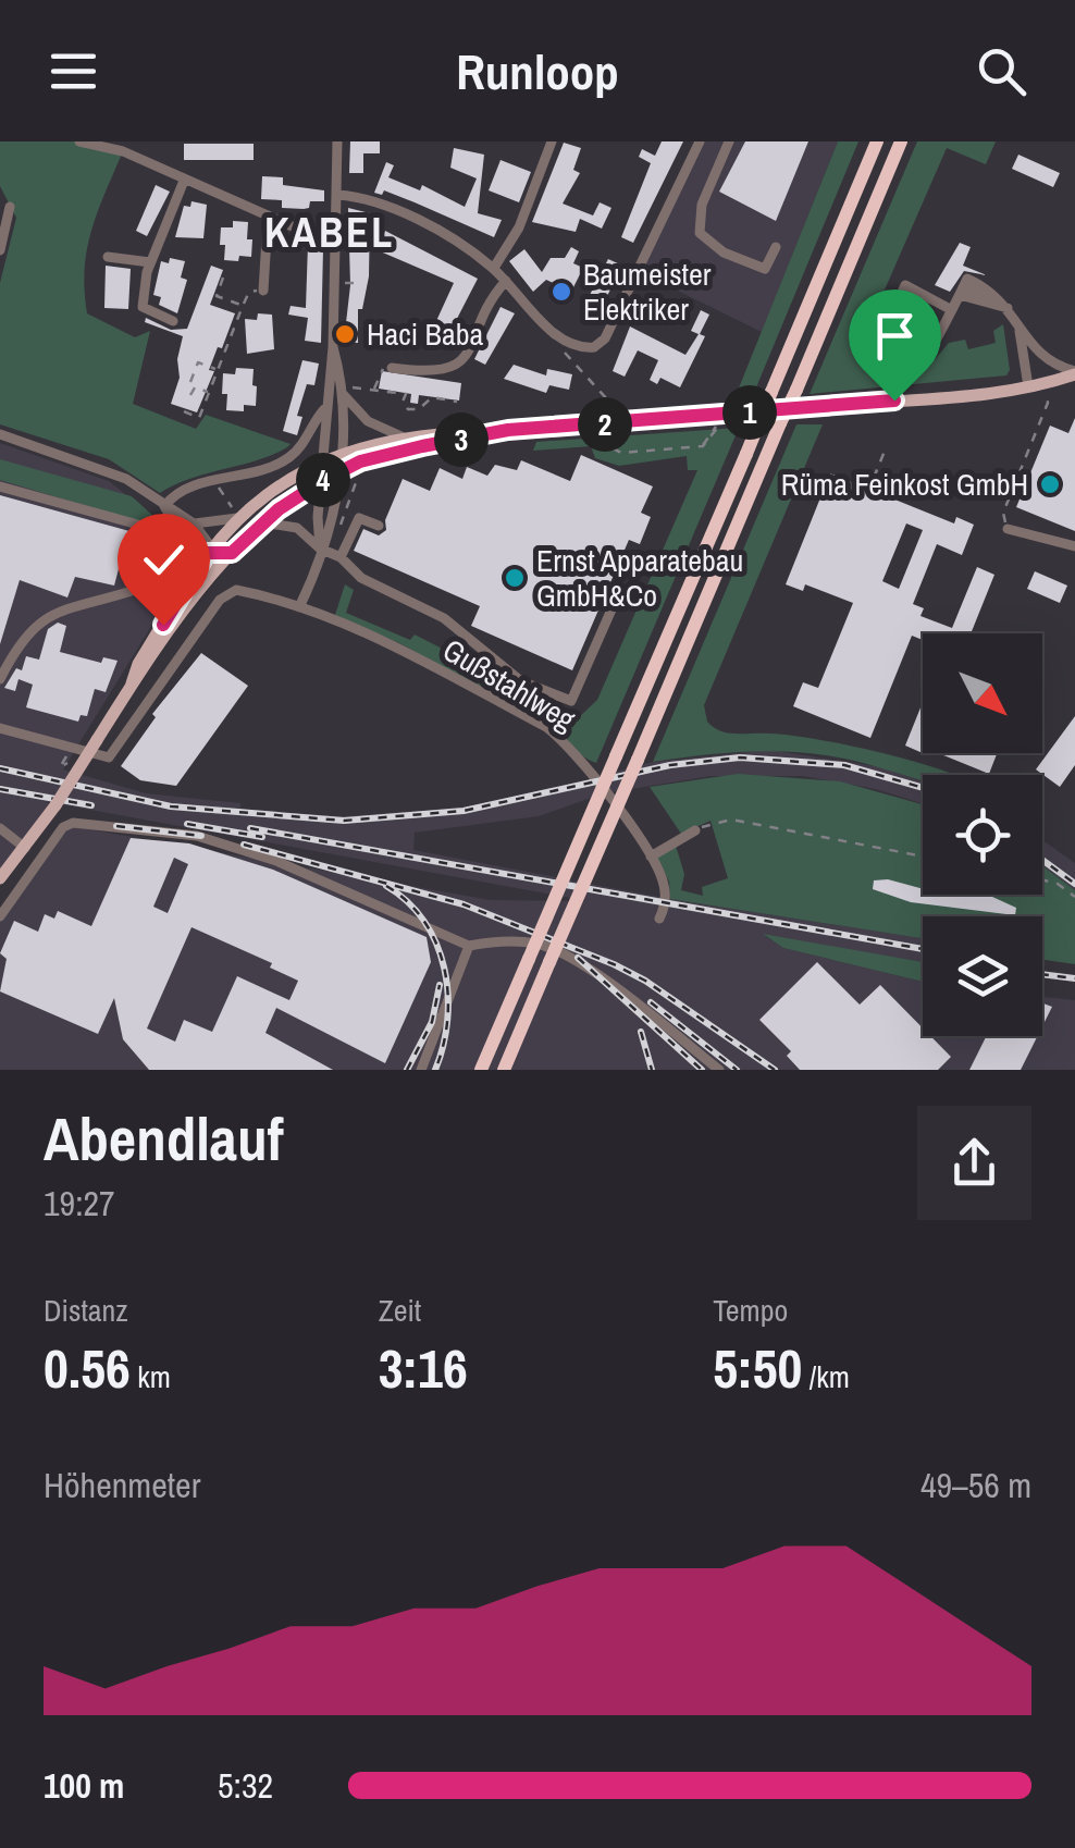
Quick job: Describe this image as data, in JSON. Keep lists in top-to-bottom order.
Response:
{
  "streets": {
    "street": ["Gußstahlweg"]
  },
  "districts": ["KABEL"],
  "places": [
    "Baumeister Elektriker",
    "Haci Baba",
    "Rüma Feinkost GmbH",
    "Ernst Apparatebau GmbH&Co"
  ],
  "north": "bottom right",
  "page": {
    "header": "Runloop",
    "pins": [
      "1",
      "2",
      "3",
      "4"
    ],
    "heading": ["Abendlauf", "19:27"],
    "stats": [
      ["Distanz", "0.56 km"],
      ["Zeit", "3:16"],
      ["Tempo", "5:50 /km"]
    ],
    "chart": ["Höhenmeter", "49–56 m"],
    "list": [
      {
        "name": "100 m",
        "note": "5:32"
      }
    ]
  }
}
